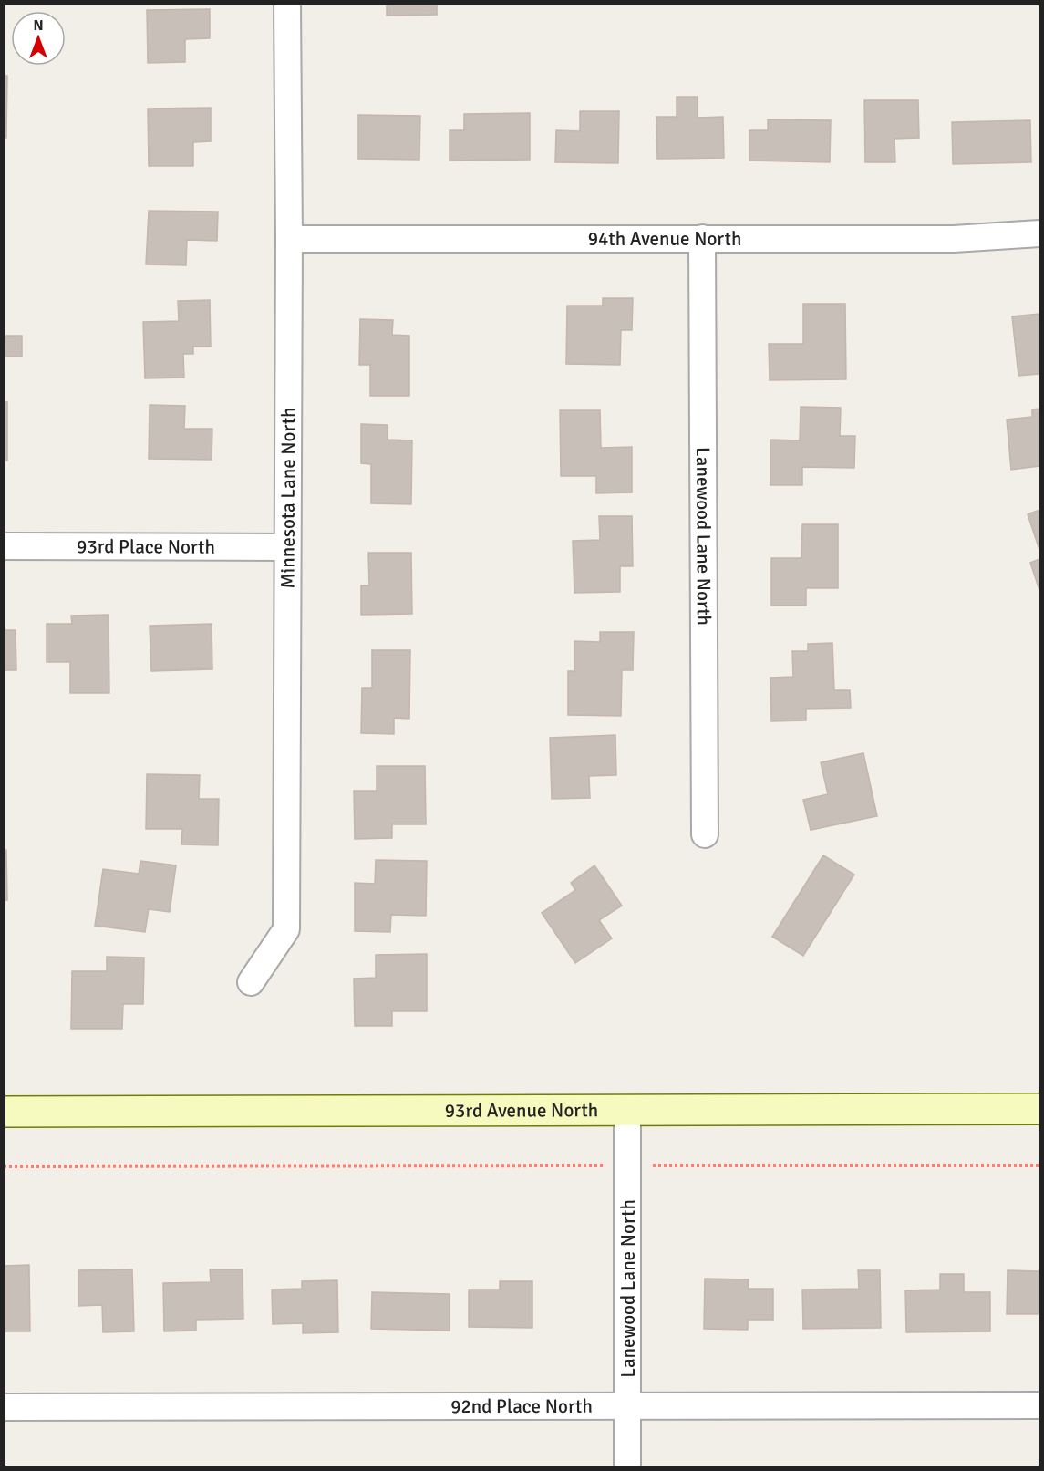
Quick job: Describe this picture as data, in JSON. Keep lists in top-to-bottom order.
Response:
{
  "streets": {
    "main road": ["93rd Avenue North"],
    "street": [
      "94th Avenue North",
      "Minnesota Lane North",
      "Lanewood Lane North",
      "93rd Place North",
      "92nd Place North"
    ]
  },
  "crossings": [
    ["94th Avenue North", "Minnesota Lane North"],
    ["94th Avenue North", "Lanewood Lane North"],
    ["Minnesota Lane North", "93rd Place North"],
    ["Lanewood Lane North", "93rd Avenue North"],
    ["Lanewood Lane North", "92nd Place North"]
  ],
  "north": "top"
}
